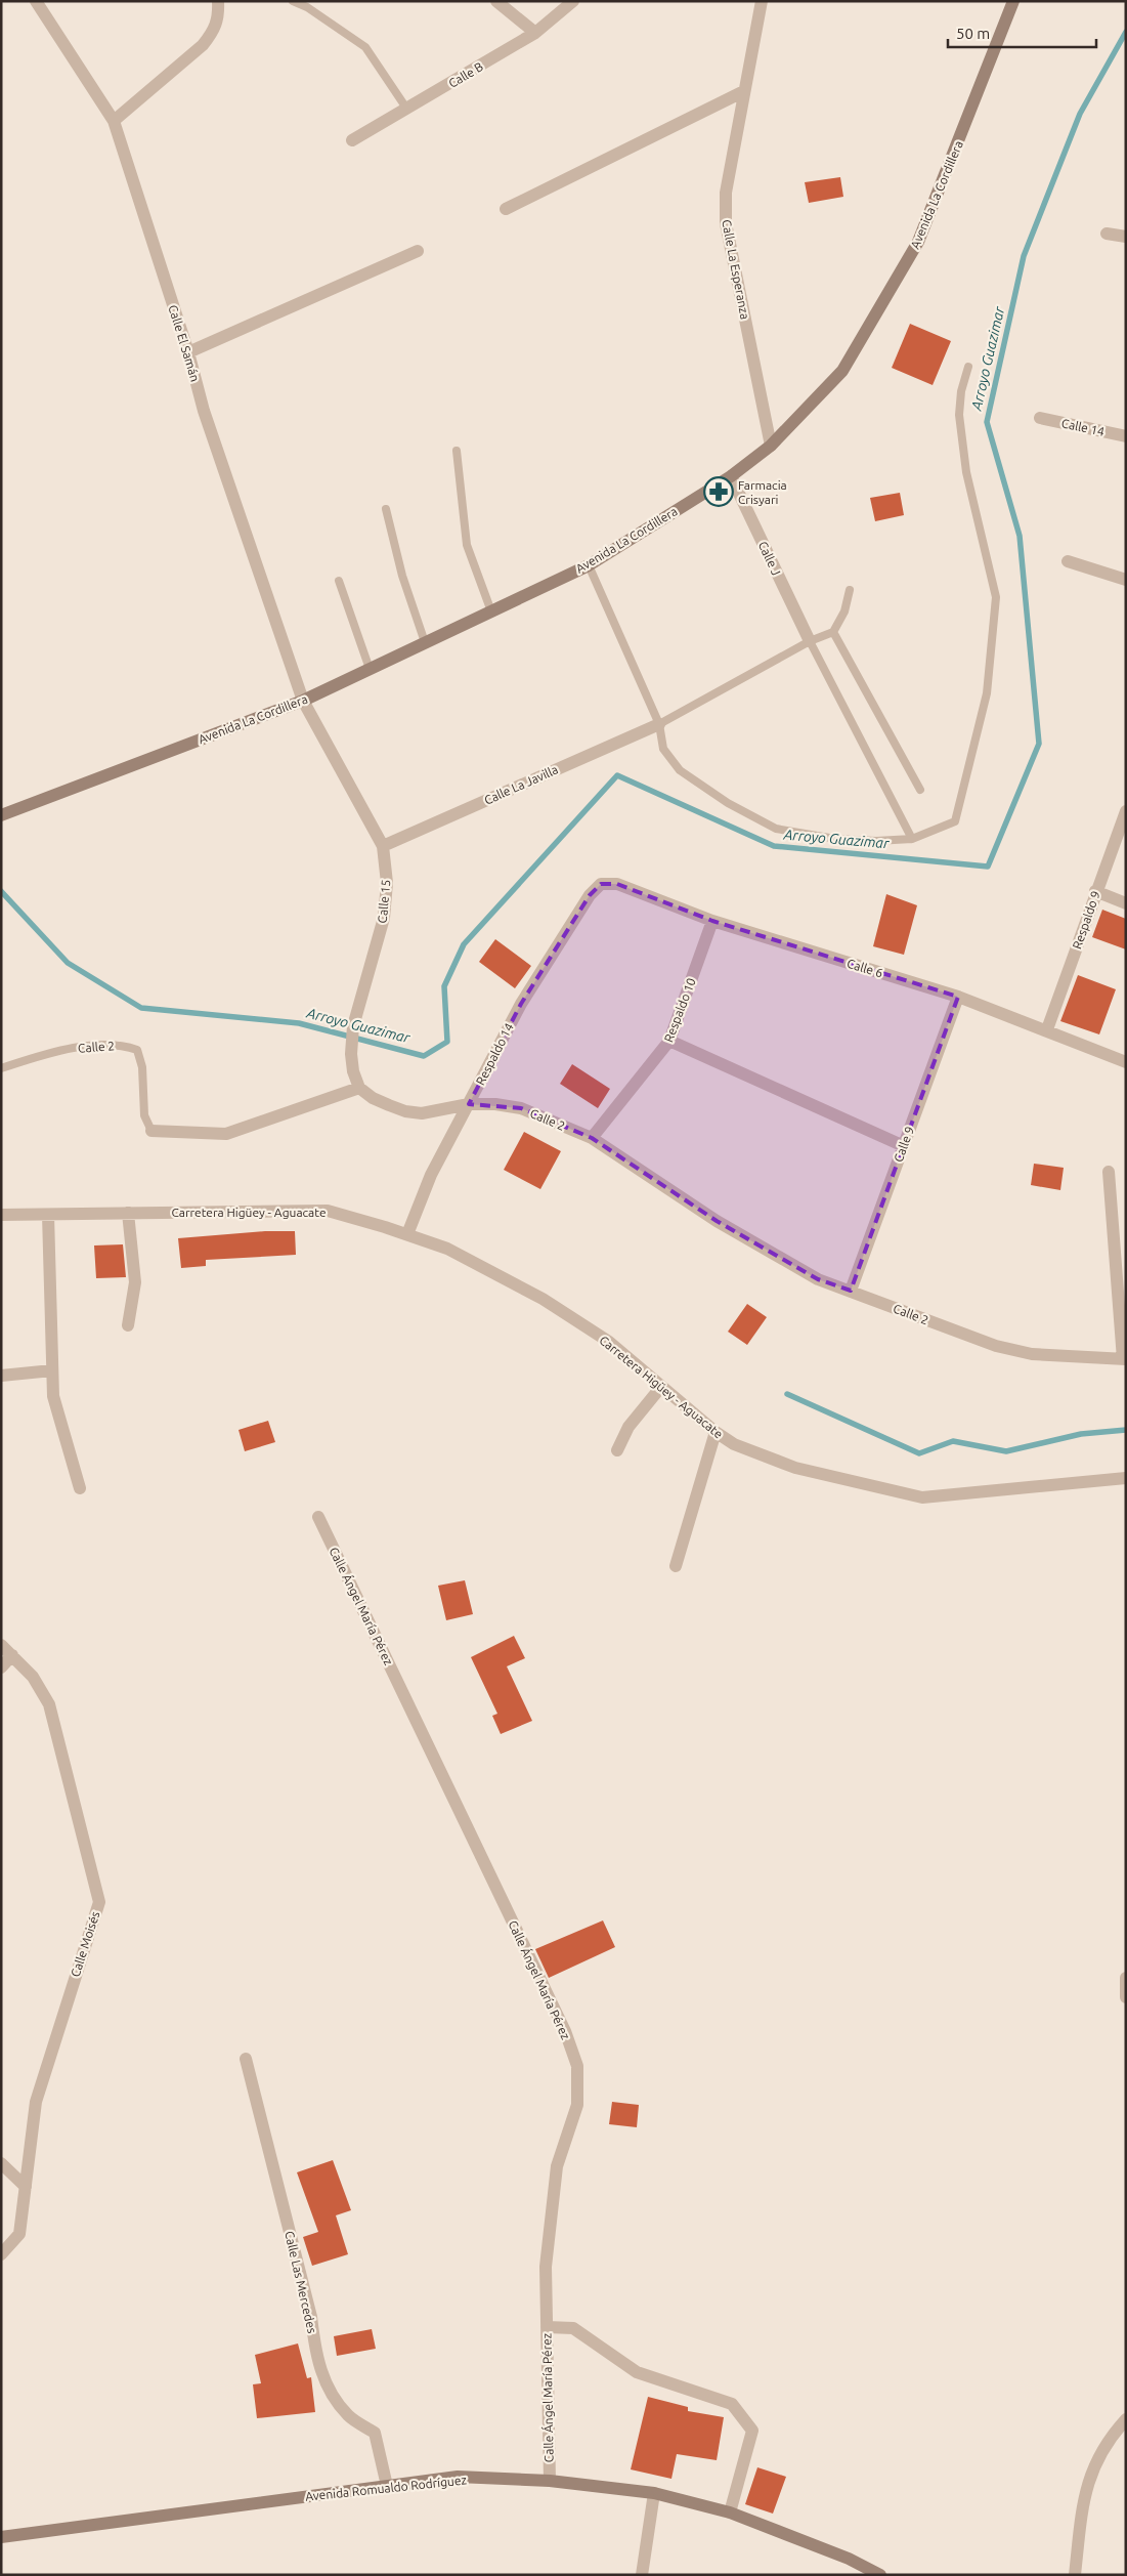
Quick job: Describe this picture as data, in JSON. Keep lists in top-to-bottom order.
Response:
{
  "streets": {
    "main road": ["Avenida La Cordillera", "Avenida Romualdo Rodríguez"],
    "street": [
      "Calle B",
      "Calle La Esperanza",
      "Calle El Samán",
      "Calle 14",
      "Calle J",
      "Calle La Javilla",
      "Calle 15",
      "Respaldo 9",
      "Calle 6",
      "Respaldo 10",
      "Calle 2",
      "Respaldo 14",
      "Calle 9",
      "Carretera Higüey - Aguacate",
      "Calle Ángel María Pérez",
      "Calle Moisés",
      "Calle Las Mercedes"
    ]
  },
  "crossings": [
    ["Avenida La Cordillera", "Calle La Esperanza"],
    ["Avenida La Cordillera", "Calle El Samán"],
    ["Avenida La Cordillera", "Calle J"],
    ["Avenida La Cordillera", "Calle 15"],
    ["Calle El Samán", "Calle 15"],
    ["Calle La Javilla", "Calle 15"],
    ["Calle 15", "Calle 2"],
    ["Respaldo 9", "Calle 6"],
    ["Calle 6", "Respaldo 10"],
    ["Calle 6", "Respaldo 14"],
    ["Calle 6", "Calle 9"],
    ["Respaldo 10", "Calle 2"],
    ["Calle 2", "Respaldo 14"],
    ["Calle 2", "Calle 9"],
    ["Respaldo 14", "Carretera Higüey - Aguacate"],
    ["Calle Ángel María Pérez", "Avenida Romualdo Rodríguez"],
    ["Calle Las Mercedes", "Avenida Romualdo Rodríguez"]
  ],
  "water": ["Arroyo Guazimar"],
  "places": {
    "pharmacy": ["Farmacia Crisyari"]
  },
  "scale_bar": "50 m"
}
